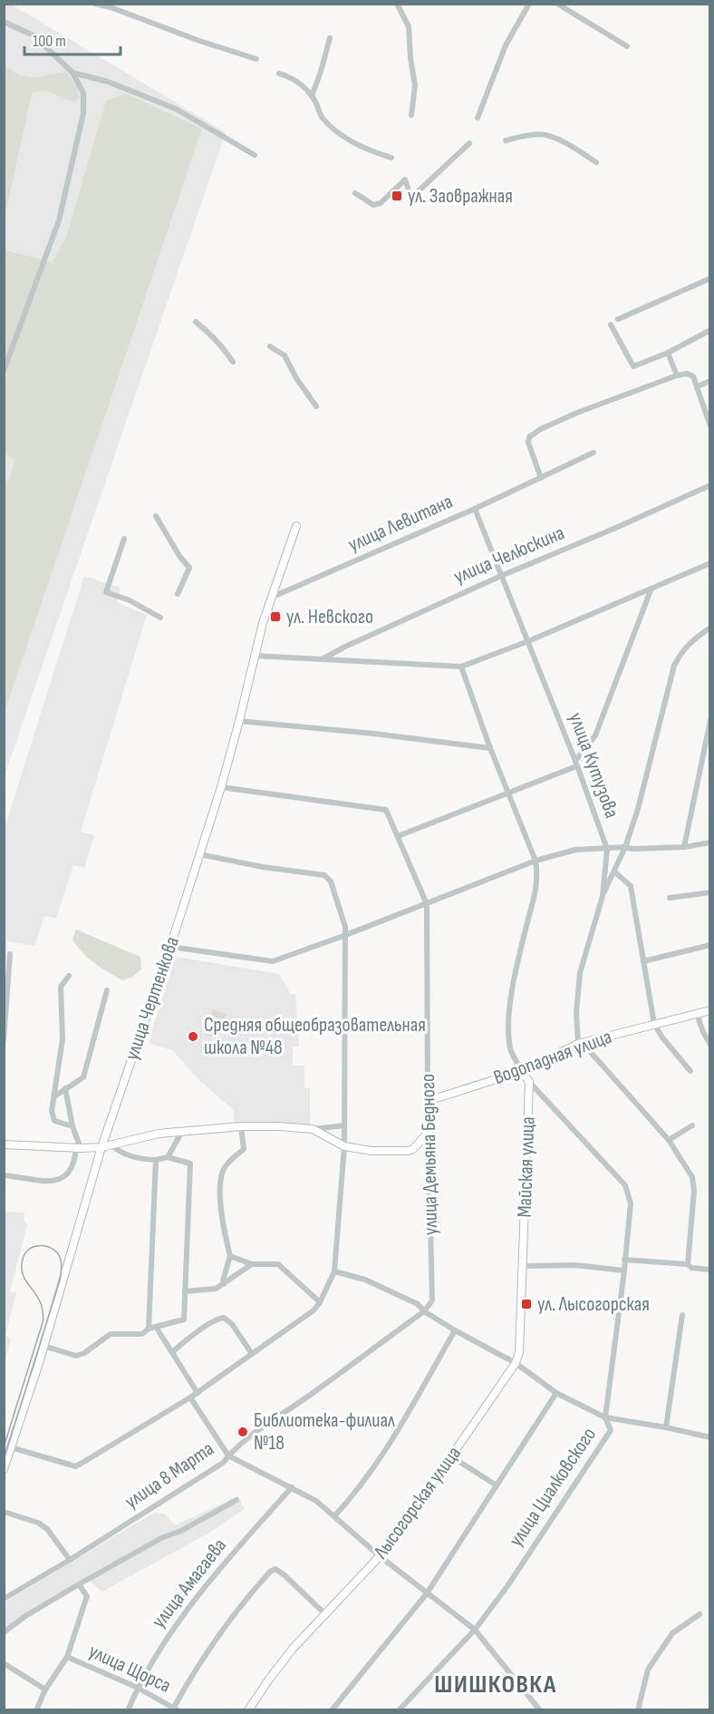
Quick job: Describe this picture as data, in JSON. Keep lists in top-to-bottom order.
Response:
{
  "streets": {
    "street": [
      "улица Левитана",
      "улица Челюскина",
      "улица Кутузова",
      "улица Чертенкова",
      "Водопадная улица",
      "улица Демьяна Бедного",
      "Майская улица",
      "улица 8 Марта",
      "улица Циалковского",
      "Лысогорская улица",
      "улица Амагаева",
      "улица Щорса"
    ]
  },
  "crossings": [
    ["улица Левитана", "улица Кутузова"],
    ["улица Левитана", "улица Чертенкова"],
    ["улица Челюскина", "улица Кутузова"],
    ["улица Кутузова", "Водопадная улица"],
    ["улица Чертенкова", "улица Демьяна Бедного"],
    ["Водопадная улица", "улица Демьяна Бедного"],
    ["улица Демьяна Бедного", "улица 8 Марта"],
    ["Майская улица", "улица Циалковского"],
    ["Майская улица", "Лысогорская улица"],
    ["улица Амагаева", "улица Щорса"]
  ],
  "districts": ["ШИШКОВКА"],
  "places": {
    "transit": ["ул. Заовражная", "ул. Невского", "ул. Лысогорская"],
    "other": ["Средняя общеобразовательная школа №48", "Библиотека-филиал №18"]
  },
  "scale_bar": "100 m"
}
